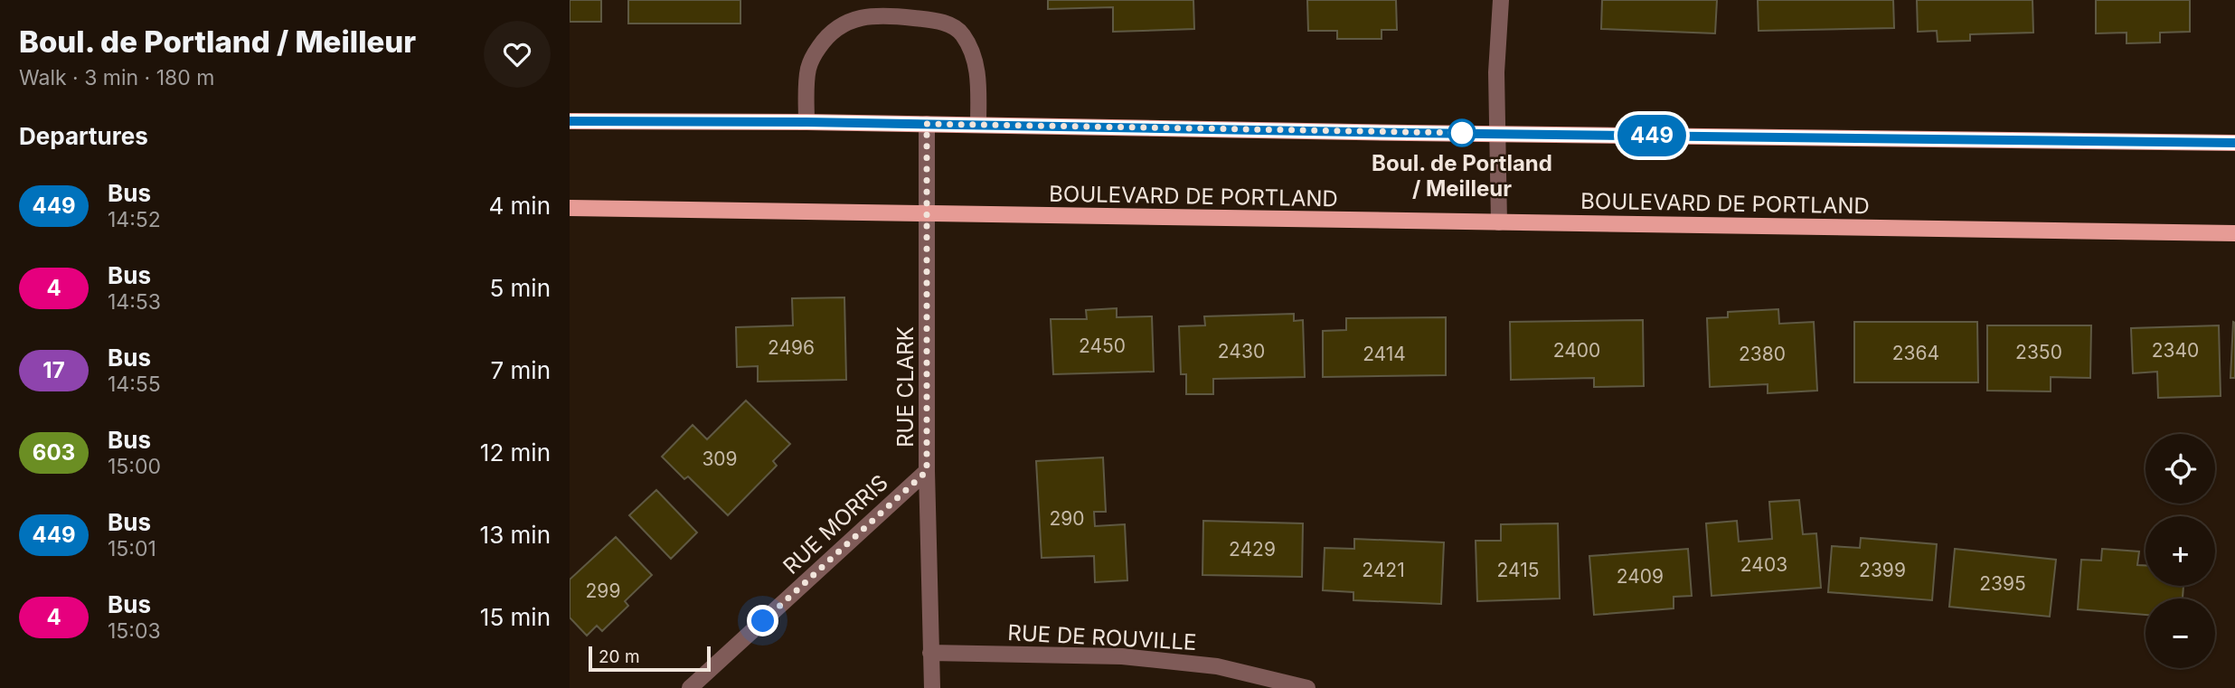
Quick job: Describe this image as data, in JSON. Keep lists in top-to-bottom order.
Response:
{
  "streets": {
    "main road": ["BOULEVARD DE PORTLAND"],
    "street": ["RUE CLARK", "RUE MORRIS", "RUE DE ROUVILLE"]
  },
  "crossings": [
    ["BOULEVARD DE PORTLAND", "RUE CLARK"],
    ["RUE CLARK", "RUE MORRIS"],
    ["RUE CLARK", "RUE DE ROUVILLE"]
  ],
  "places": ["Boul. de Portland / Meilleur"],
  "lines": ["bus line 449"],
  "house_numbers": [
    "2450",
    "2496",
    "2400",
    "2340",
    "2430",
    "2350",
    "2364",
    "2414",
    "2380",
    "309",
    "290",
    "2429",
    "2403",
    "2421",
    "2415",
    "2399",
    "2409",
    "2395",
    "299"
  ],
  "scale_bar": "20 m",
  "page": {
    "heading": [
      ["Boul. de Portland / Meilleur", "Walk · 3 min · 180 m"],
      "Departures"
    ],
    "on_map": "449",
    "list": [
      {
        "mark": "449",
        "name": "Bus",
        "note": "14:52",
        "value": "4 min"
      },
      {
        "mark": "4",
        "name": "Bus",
        "note": "14:53",
        "value": "5 min"
      },
      {
        "mark": "17",
        "name": "Bus",
        "note": "14:55",
        "value": "7 min"
      },
      {
        "mark": "603",
        "name": "Bus",
        "note": "15:00",
        "value": "12 min"
      },
      {
        "mark": "449",
        "name": "Bus",
        "note": "15:01",
        "value": "13 min"
      },
      {
        "mark": "4",
        "name": "Bus",
        "note": "15:03",
        "value": "15 min"
      }
    ],
    "map_buttons": ["+", "−"],
    "scale": "20 m"
  }
}
